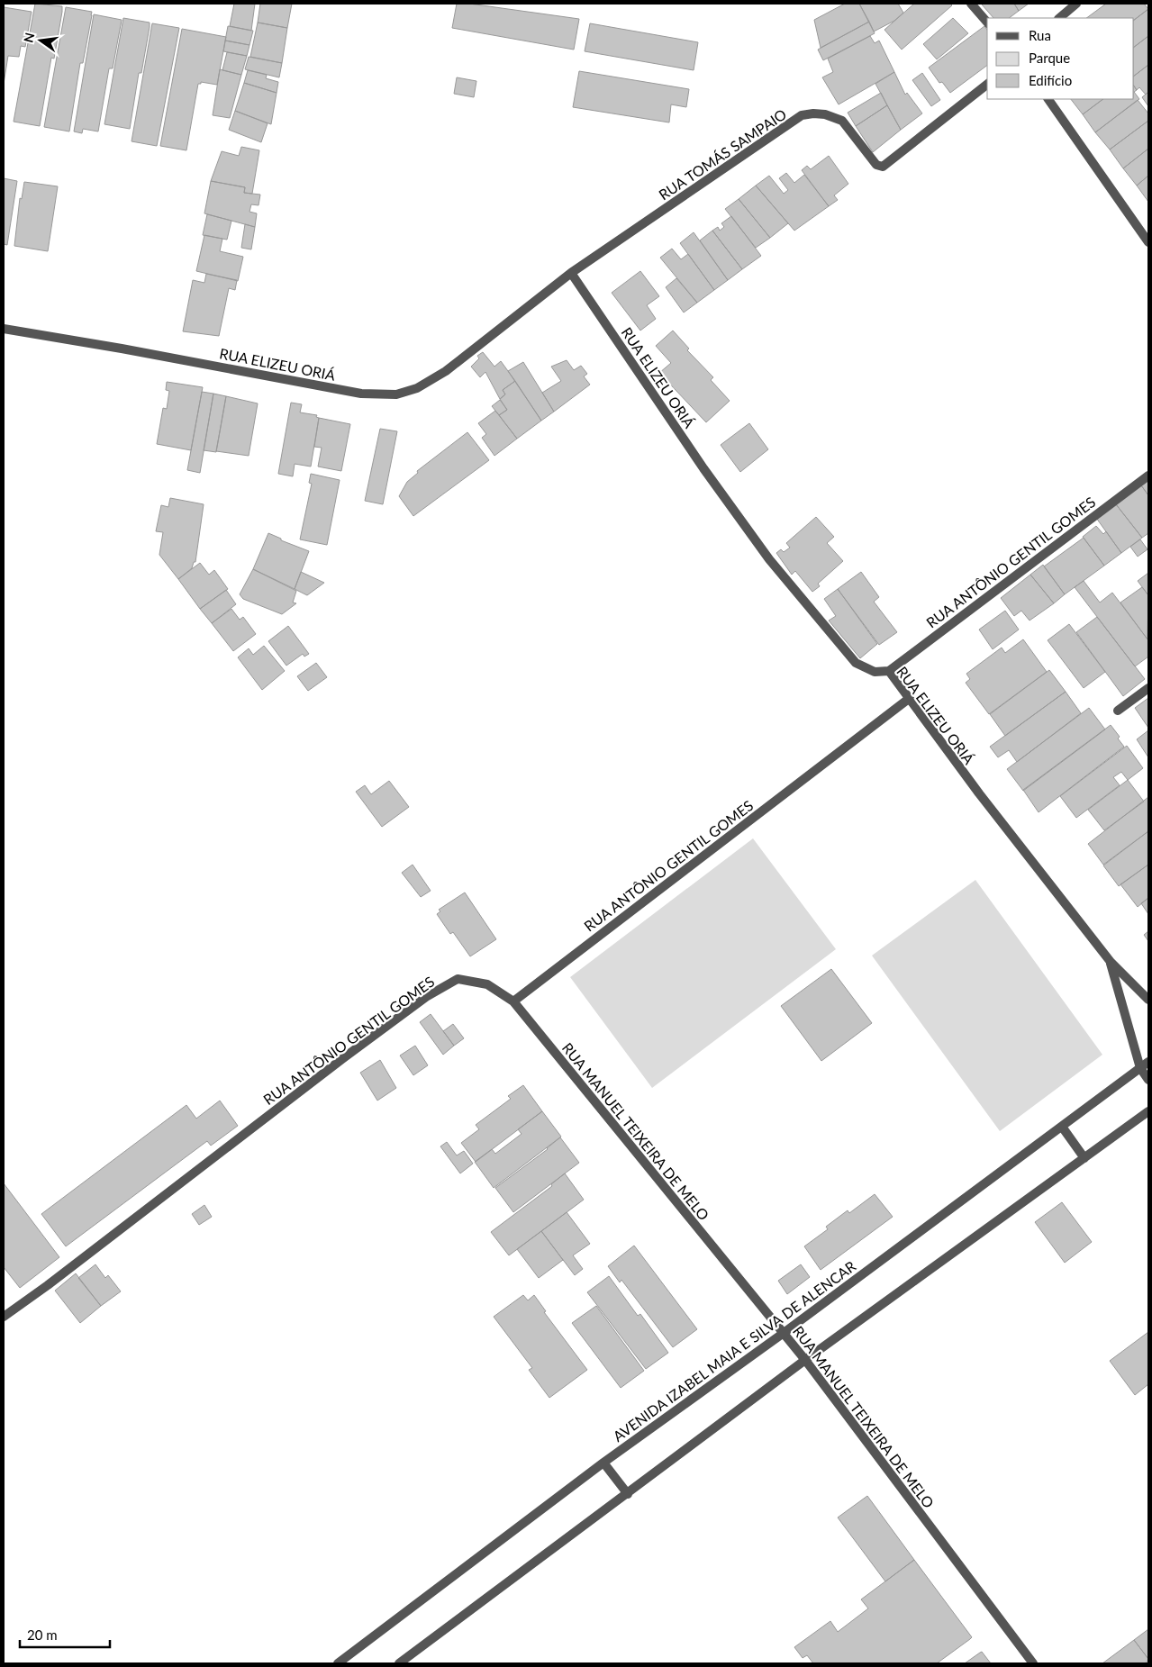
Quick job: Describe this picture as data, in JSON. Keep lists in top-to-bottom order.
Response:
{
  "streets": {
    "street": [
      "RUA TOMÁS SAMPAIO",
      "RUA ELIZEU ORIÁ",
      "RUA ANTÔNIO GENTIL GOMES",
      "RUA MANUEL TEIXEIRA DE MELO",
      "AVENIDA IZABEL MAIA E SILVA DE ALENCAR"
    ]
  },
  "crossings": [
    ["RUA TOMÁS SAMPAIO", "RUA ELIZEU ORIÁ"],
    ["RUA ELIZEU ORIÁ", "RUA ANTÔNIO GENTIL GOMES"],
    ["RUA ELIZEU ORIÁ", "AVENIDA IZABEL MAIA E SILVA DE ALENCAR"],
    ["RUA ANTÔNIO GENTIL GOMES", "RUA MANUEL TEIXEIRA DE MELO"],
    ["RUA MANUEL TEIXEIRA DE MELO", "AVENIDA IZABEL MAIA E SILVA DE ALENCAR"]
  ],
  "legend": ["Rua", "Parque", "Edifício"],
  "scale_bar": "20 m",
  "north": "left"
}
